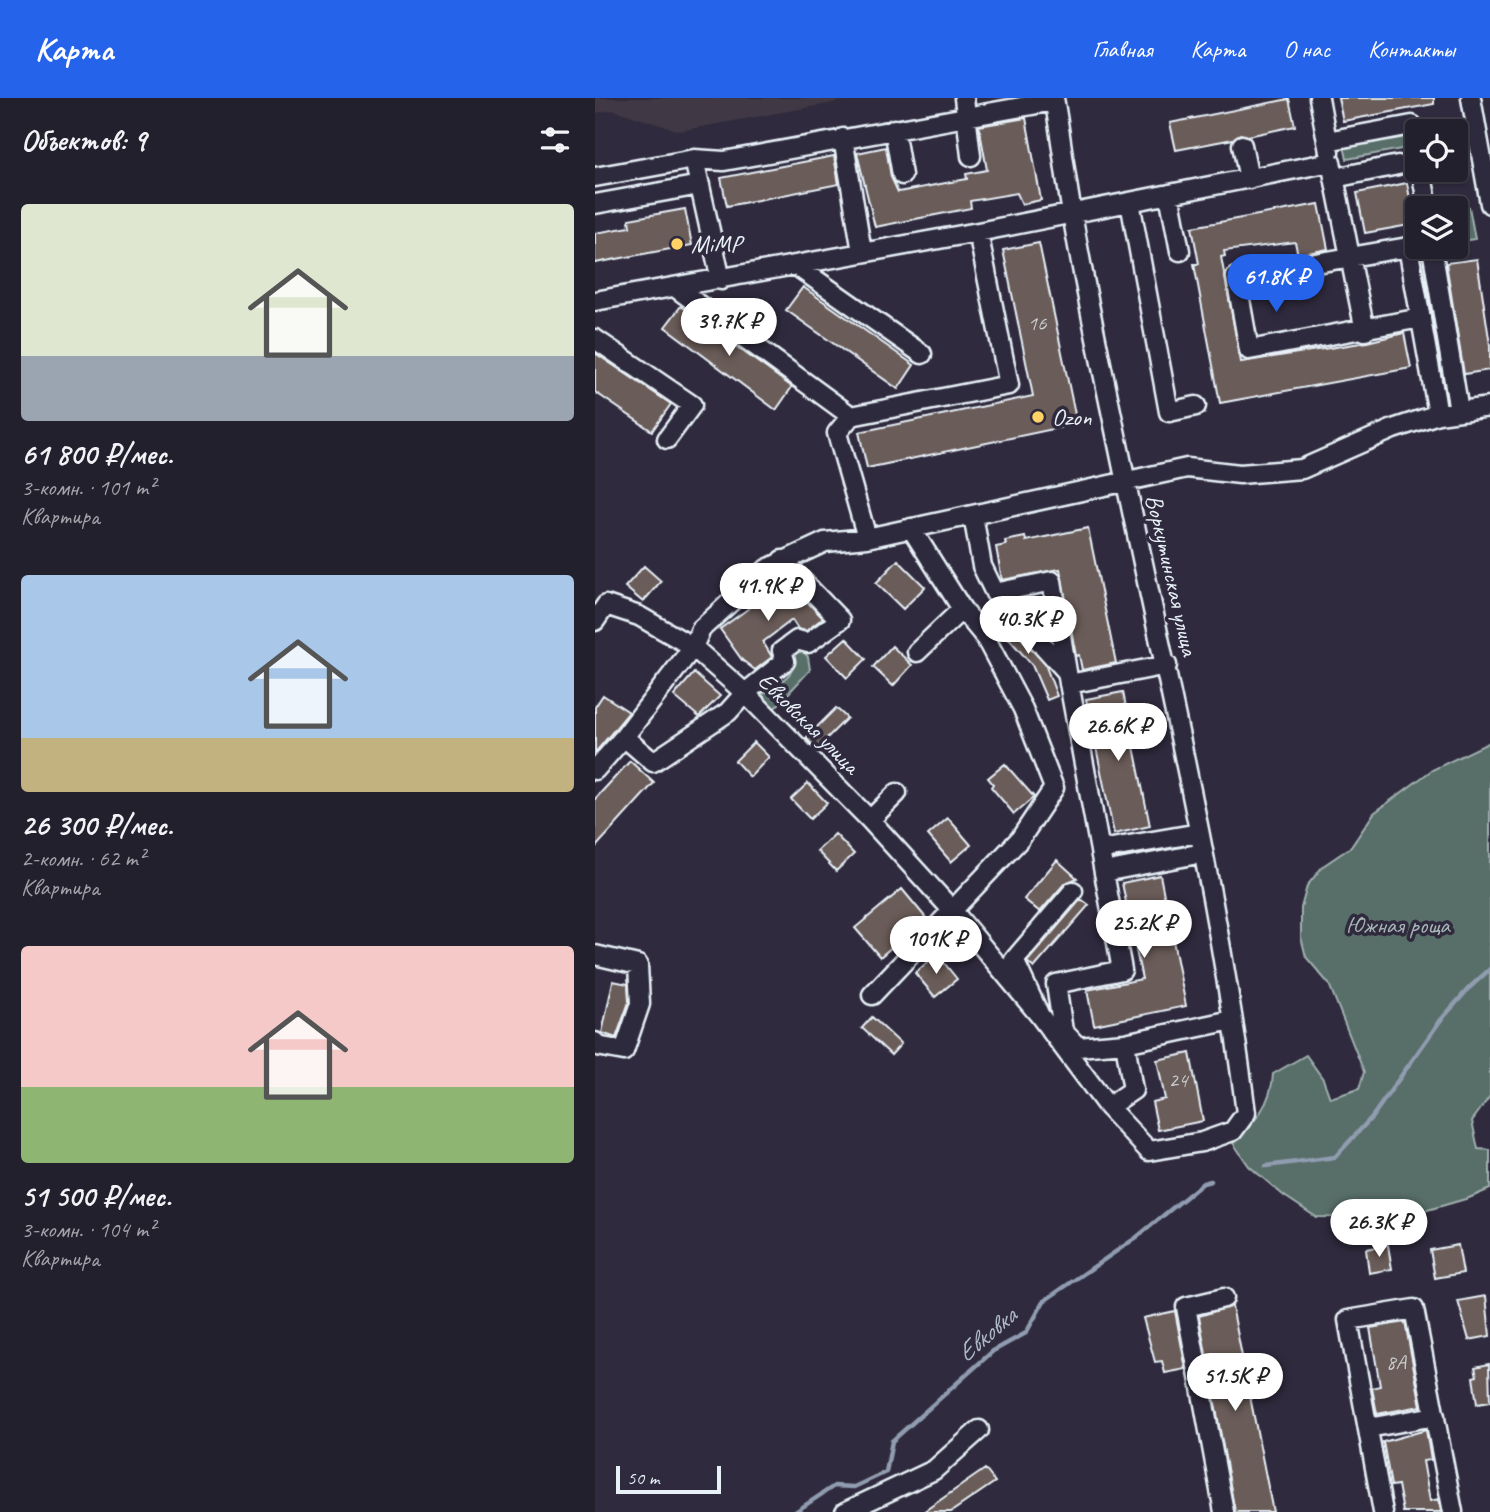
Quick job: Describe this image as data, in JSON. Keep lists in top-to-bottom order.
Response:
{
  "streets": {
    "street": ["Воркутинская улица", "Евковская улица"]
  },
  "water": ["Евковка"],
  "parks": ["Южная роща"],
  "places": ["MiMP", "Ozon"],
  "house_numbers": ["16", "24", "8А"],
  "scale_bar": "50 m",
  "page": {
    "header": "Карта",
    "nav": [
      "Главная",
      "Карта",
      "О нас",
      "Контакты"
    ],
    "heading": "Объектов: 9",
    "list": [
      {
        "name": "61 800 ₽/мес.",
        "note": "3-комн. · 101 m² · Квартира"
      },
      {
        "name": "26 300 ₽/мес.",
        "note": "2-комн. · 62 m² · Квартира"
      },
      {
        "name": "51 500 ₽/мес.",
        "note": "3-комн. · 104 m² · Квартира"
      }
    ],
    "price": [
      "61.8K ₽",
      "39.7K ₽",
      "41.9K ₽",
      "40.3K ₽",
      "26.6K ₽",
      "25.2K ₽",
      "101K ₽",
      "26.3K ₽",
      "51.5K ₽"
    ],
    "scale": "50 m"
  }
}
